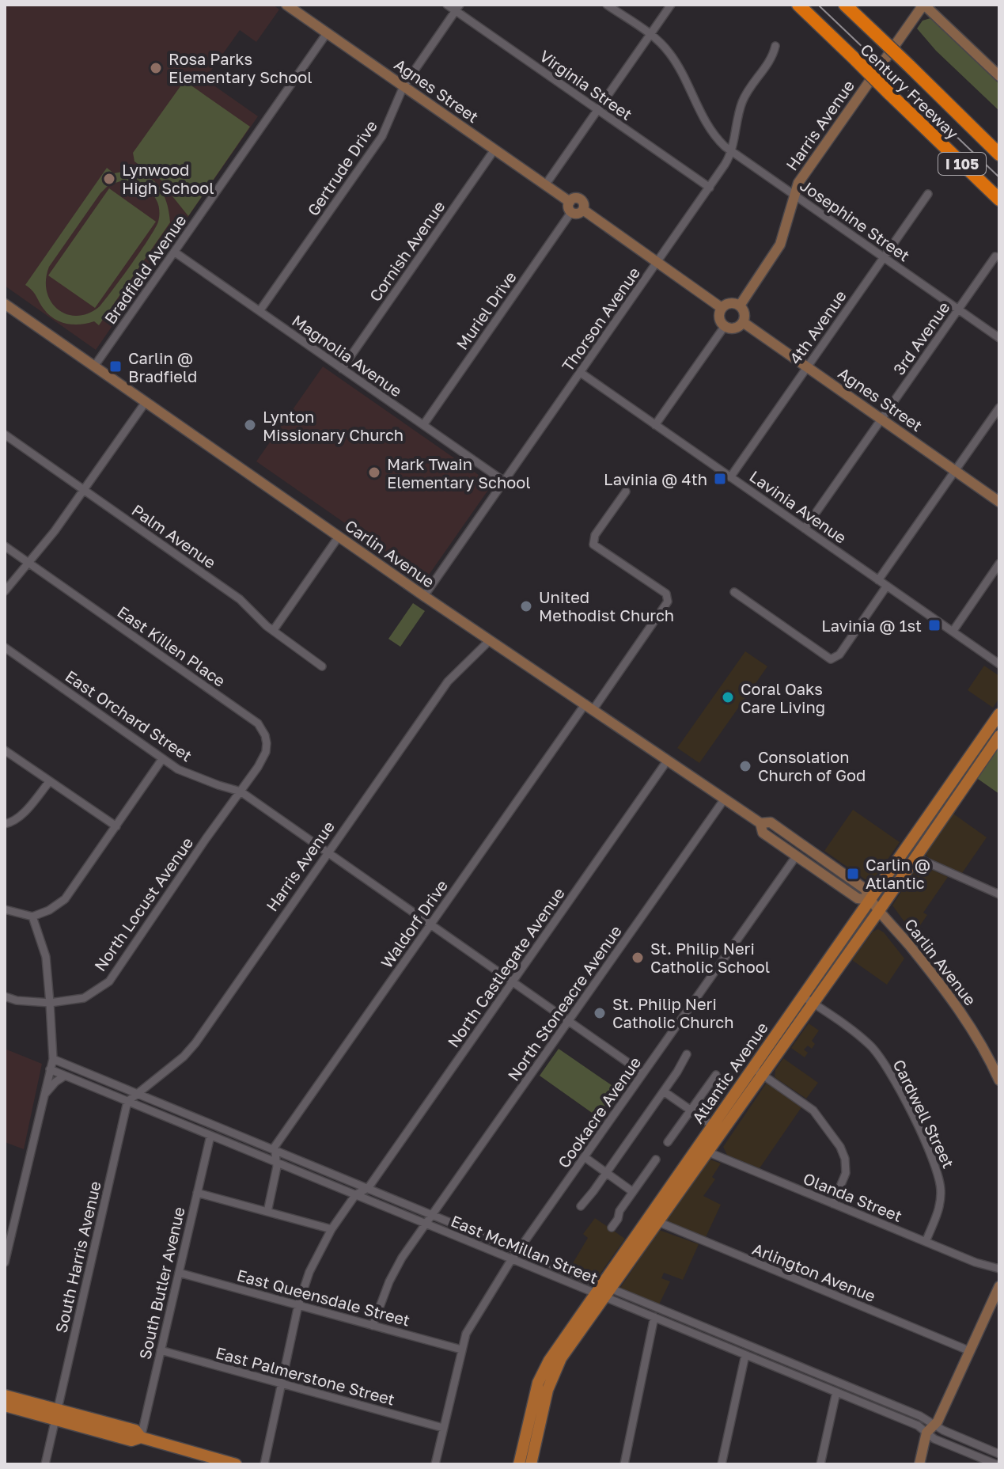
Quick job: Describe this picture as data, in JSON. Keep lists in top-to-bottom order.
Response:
{
  "streets": {
    "highway": ["Century Freeway", "I 105"],
    "main road": ["Atlantic Avenue"],
    "street": [
      "Virginia Street",
      "Agnes Street",
      "Harris Avenue",
      "Gertrude Drive",
      "Josephine Street",
      "Cornish Avenue",
      "Bradfield Avenue",
      "Muriel Drive",
      "Thorson Avenue",
      "4th Avenue",
      "3rd Avenue",
      "Magnolia Avenue",
      "Lavinia Avenue",
      "Palm Avenue",
      "Carlin Avenue",
      "East Killen Place",
      "East Orchard Street",
      "North Locust Avenue",
      "Waldorf Drive",
      "North Castlegate Avenue",
      "North Stoneacre Avenue",
      "Cookacre Avenue",
      "Cardwell Street",
      "Olanda Street",
      "East McMillan Street",
      "South Harris Avenue",
      "Arlington Avenue",
      "South Butler Avenue",
      "East Queensdale Street",
      "East Palmerstone Street"
    ]
  },
  "crossings": [
    ["Virginia Street", "Gertrude Drive"],
    ["Virginia Street", "Thorson Avenue"],
    ["Agnes Street", "Harris Avenue"],
    ["Agnes Street", "Gertrude Drive"],
    ["Agnes Street", "Cornish Avenue"],
    ["Agnes Street", "Bradfield Avenue"],
    ["Agnes Street", "Muriel Drive"],
    ["Agnes Street", "4th Avenue"],
    ["Agnes Street", "3rd Avenue"],
    ["Harris Avenue", "Josephine Street"],
    ["Harris Avenue", "Carlin Avenue"],
    ["Harris Avenue", "East Orchard Street"],
    ["Harris Avenue", "East McMillan Street"],
    ["Harris Avenue", "South Harris Avenue"],
    ["Gertrude Drive", "Magnolia Avenue"],
    ["Josephine Street", "Thorson Avenue"],
    ["Josephine Street", "4th Avenue"],
    ["Josephine Street", "3rd Avenue"],
    ["Cornish Avenue", "Magnolia Avenue"],
    ["Bradfield Avenue", "Magnolia Avenue"],
    ["Bradfield Avenue", "Carlin Avenue"],
    ["Muriel Drive", "Magnolia Avenue"],
    ["Thorson Avenue", "Magnolia Avenue"],
    ["Thorson Avenue", "Lavinia Avenue"],
    ["Thorson Avenue", "Carlin Avenue"],
    ["4th Avenue", "Lavinia Avenue"],
    ["3rd Avenue", "Lavinia Avenue"],
    ["Carlin Avenue", "Waldorf Drive"],
    ["Carlin Avenue", "North Castlegate Avenue"],
    ["Carlin Avenue", "North Stoneacre Avenue"],
    ["Carlin Avenue", "Atlantic Avenue"],
    ["Carlin Avenue", "Cookacre Avenue"],
    ["East Killen Place", "East Orchard Street"],
    ["East Killen Place", "North Locust Avenue"],
    ["East Orchard Street", "North Locust Avenue"],
    ["Waldorf Drive", "East McMillan Street"],
    ["North Castlegate Avenue", "East McMillan Street"],
    ["North Stoneacre Avenue", "East McMillan Street"],
    ["North Stoneacre Avenue", "East Queensdale Street"],
    ["Atlantic Avenue", "Cardwell Street"],
    ["Atlantic Avenue", "Olanda Street"],
    ["Atlantic Avenue", "East McMillan Street"],
    ["Atlantic Avenue", "Arlington Avenue"],
    ["Cookacre Avenue", "East McMillan Street"],
    ["Cookacre Avenue", "East Queensdale Street"],
    ["Cookacre Avenue", "East Palmerstone Street"],
    ["Cardwell Street", "Olanda Street"],
    ["East McMillan Street", "South Harris Avenue"],
    ["East McMillan Street", "South Butler Avenue"],
    ["South Butler Avenue", "East Queensdale Street"],
    ["South Butler Avenue", "East Palmerstone Street"]
  ],
  "places": {
    "other": [
      "Rosa Parks Elementary School",
      "Lynwood High School",
      "Lynton Missionary Church",
      "Mark Twain Elementary School",
      "United Methodist Church",
      "Coral Oaks Care Living",
      "Consolation Church of God",
      "St. Philip Neri Catholic School",
      "St. Philip Neri Catholic Church"
    ],
    "transit": [
      "Carlin @ Bradfield",
      "Lavinia @ 4th",
      "Lavinia @ 1st",
      "Carlin @ Atlantic"
    ]
  }
}
